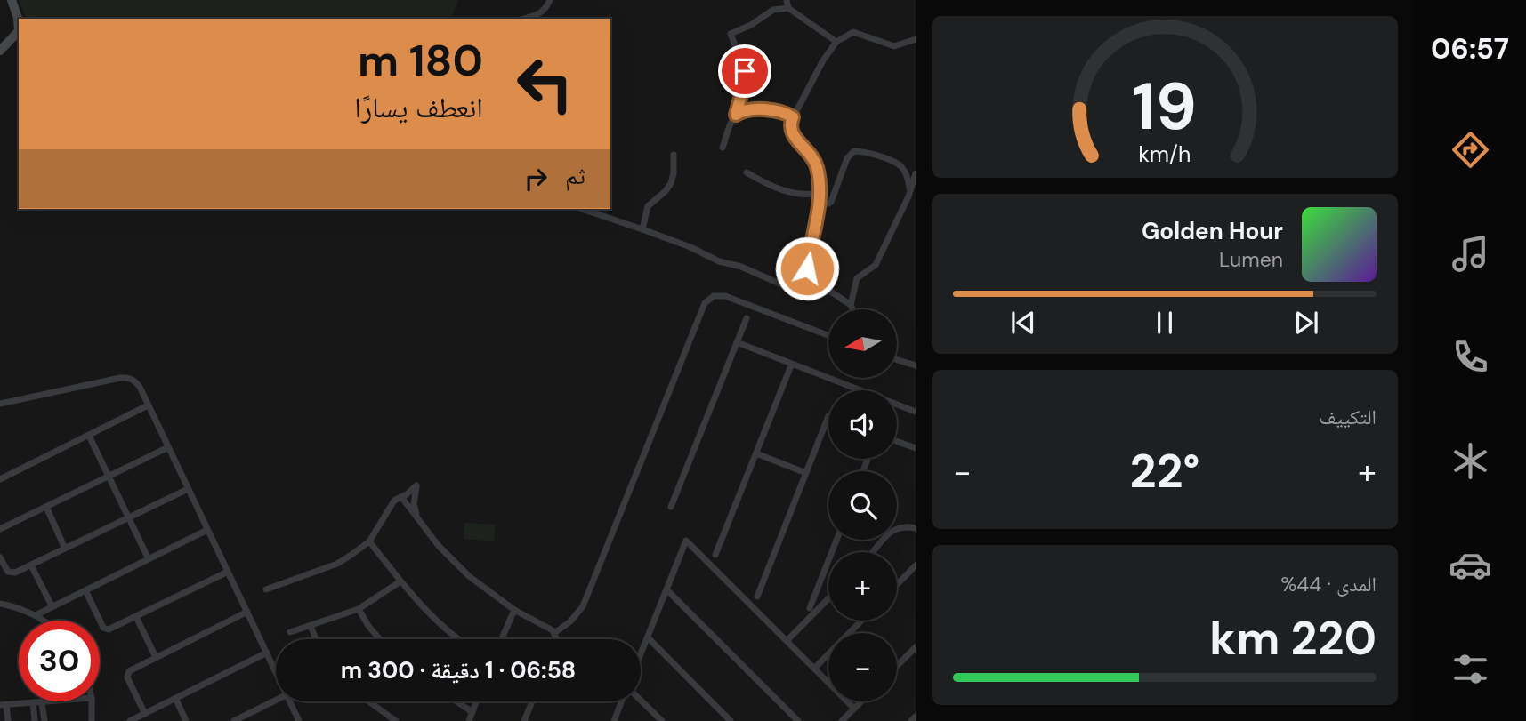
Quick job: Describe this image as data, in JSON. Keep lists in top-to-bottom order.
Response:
{
  "north": "left",
  "page": {
    "tabs": "06:57",
    "turn": ["180 m", "انعطف يسارًا"],
    "then": "ثم",
    "song": ["Golden Hour", "Lumen"],
    "map_buttons": ["+", "−"],
    "tile": [
      "التكييف",
      ["المدى · 44%", "220 km"]
    ],
    "heat": ["−", "22°", "+"],
    "limit": "30",
    "trip": "06:58 · 1 دقيقة · 300 m",
    "gauge": ["19", "km/h"]
  }
}
